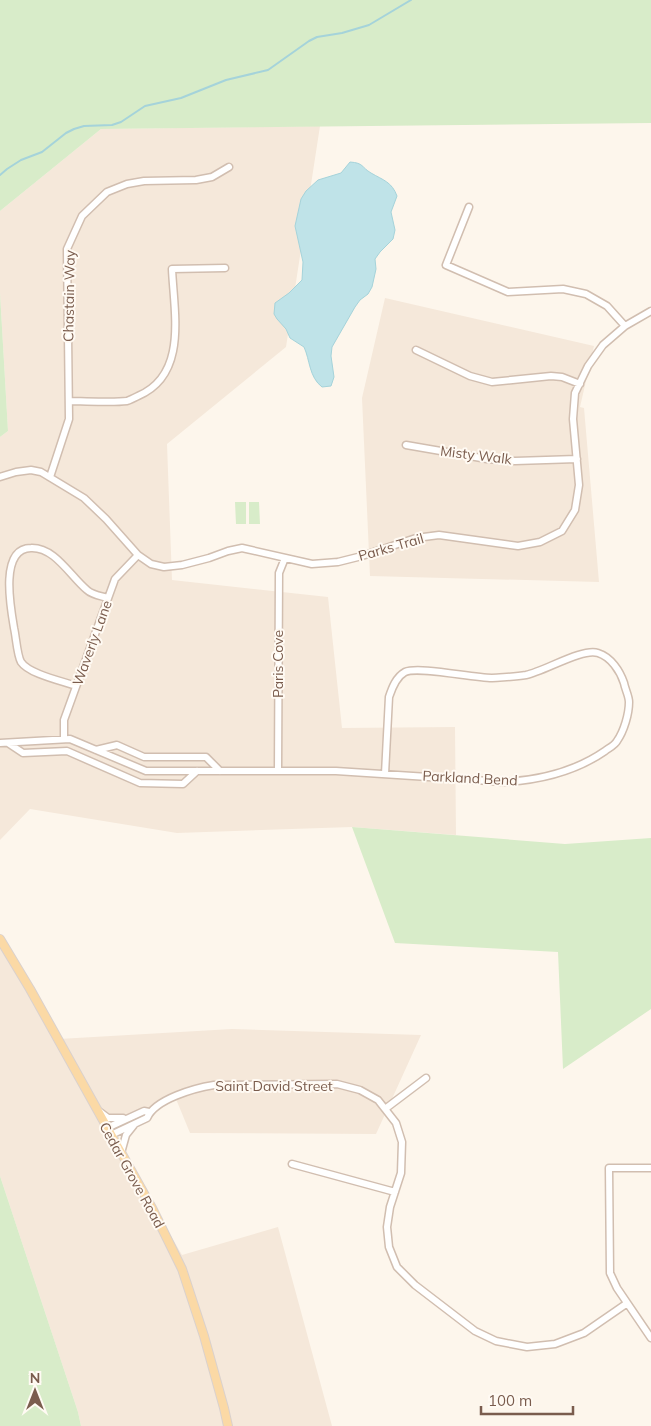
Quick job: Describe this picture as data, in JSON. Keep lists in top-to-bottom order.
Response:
{
  "streets": {
    "main road": ["Cedar Grove Road"],
    "street": [
      "Chastain Way",
      "Misty Walk",
      "Parks Trail",
      "Waverly Lane",
      "Paris Cove",
      "Parkland Bend",
      "Saint David Street"
    ]
  },
  "crossings": [
    ["Chastain Way", "Parks Trail"],
    ["Misty Walk", "Parks Trail"],
    ["Parks Trail", "Waverly Lane"],
    ["Parks Trail", "Paris Cove"],
    ["Waverly Lane", "Parkland Bend"],
    ["Paris Cove", "Parkland Bend"],
    ["Saint David Street", "Cedar Grove Road"]
  ],
  "scale_bar": "100 m",
  "north": "top"
}
